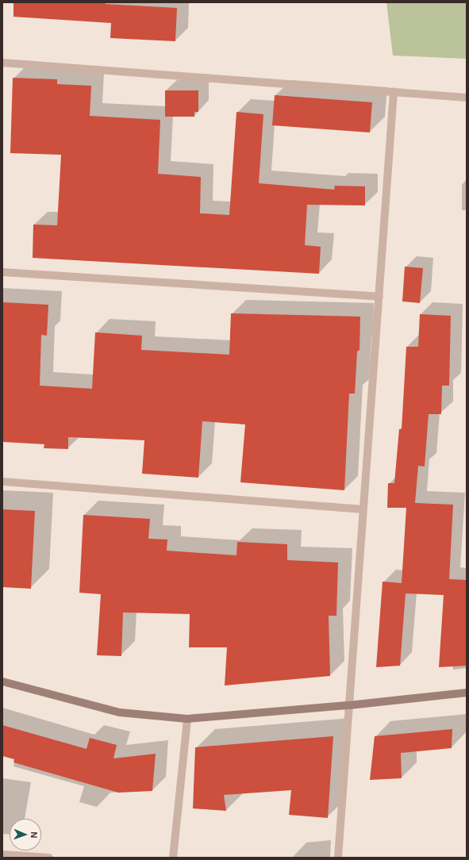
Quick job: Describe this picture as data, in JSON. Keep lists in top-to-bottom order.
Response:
{
  "north": "right"
}
